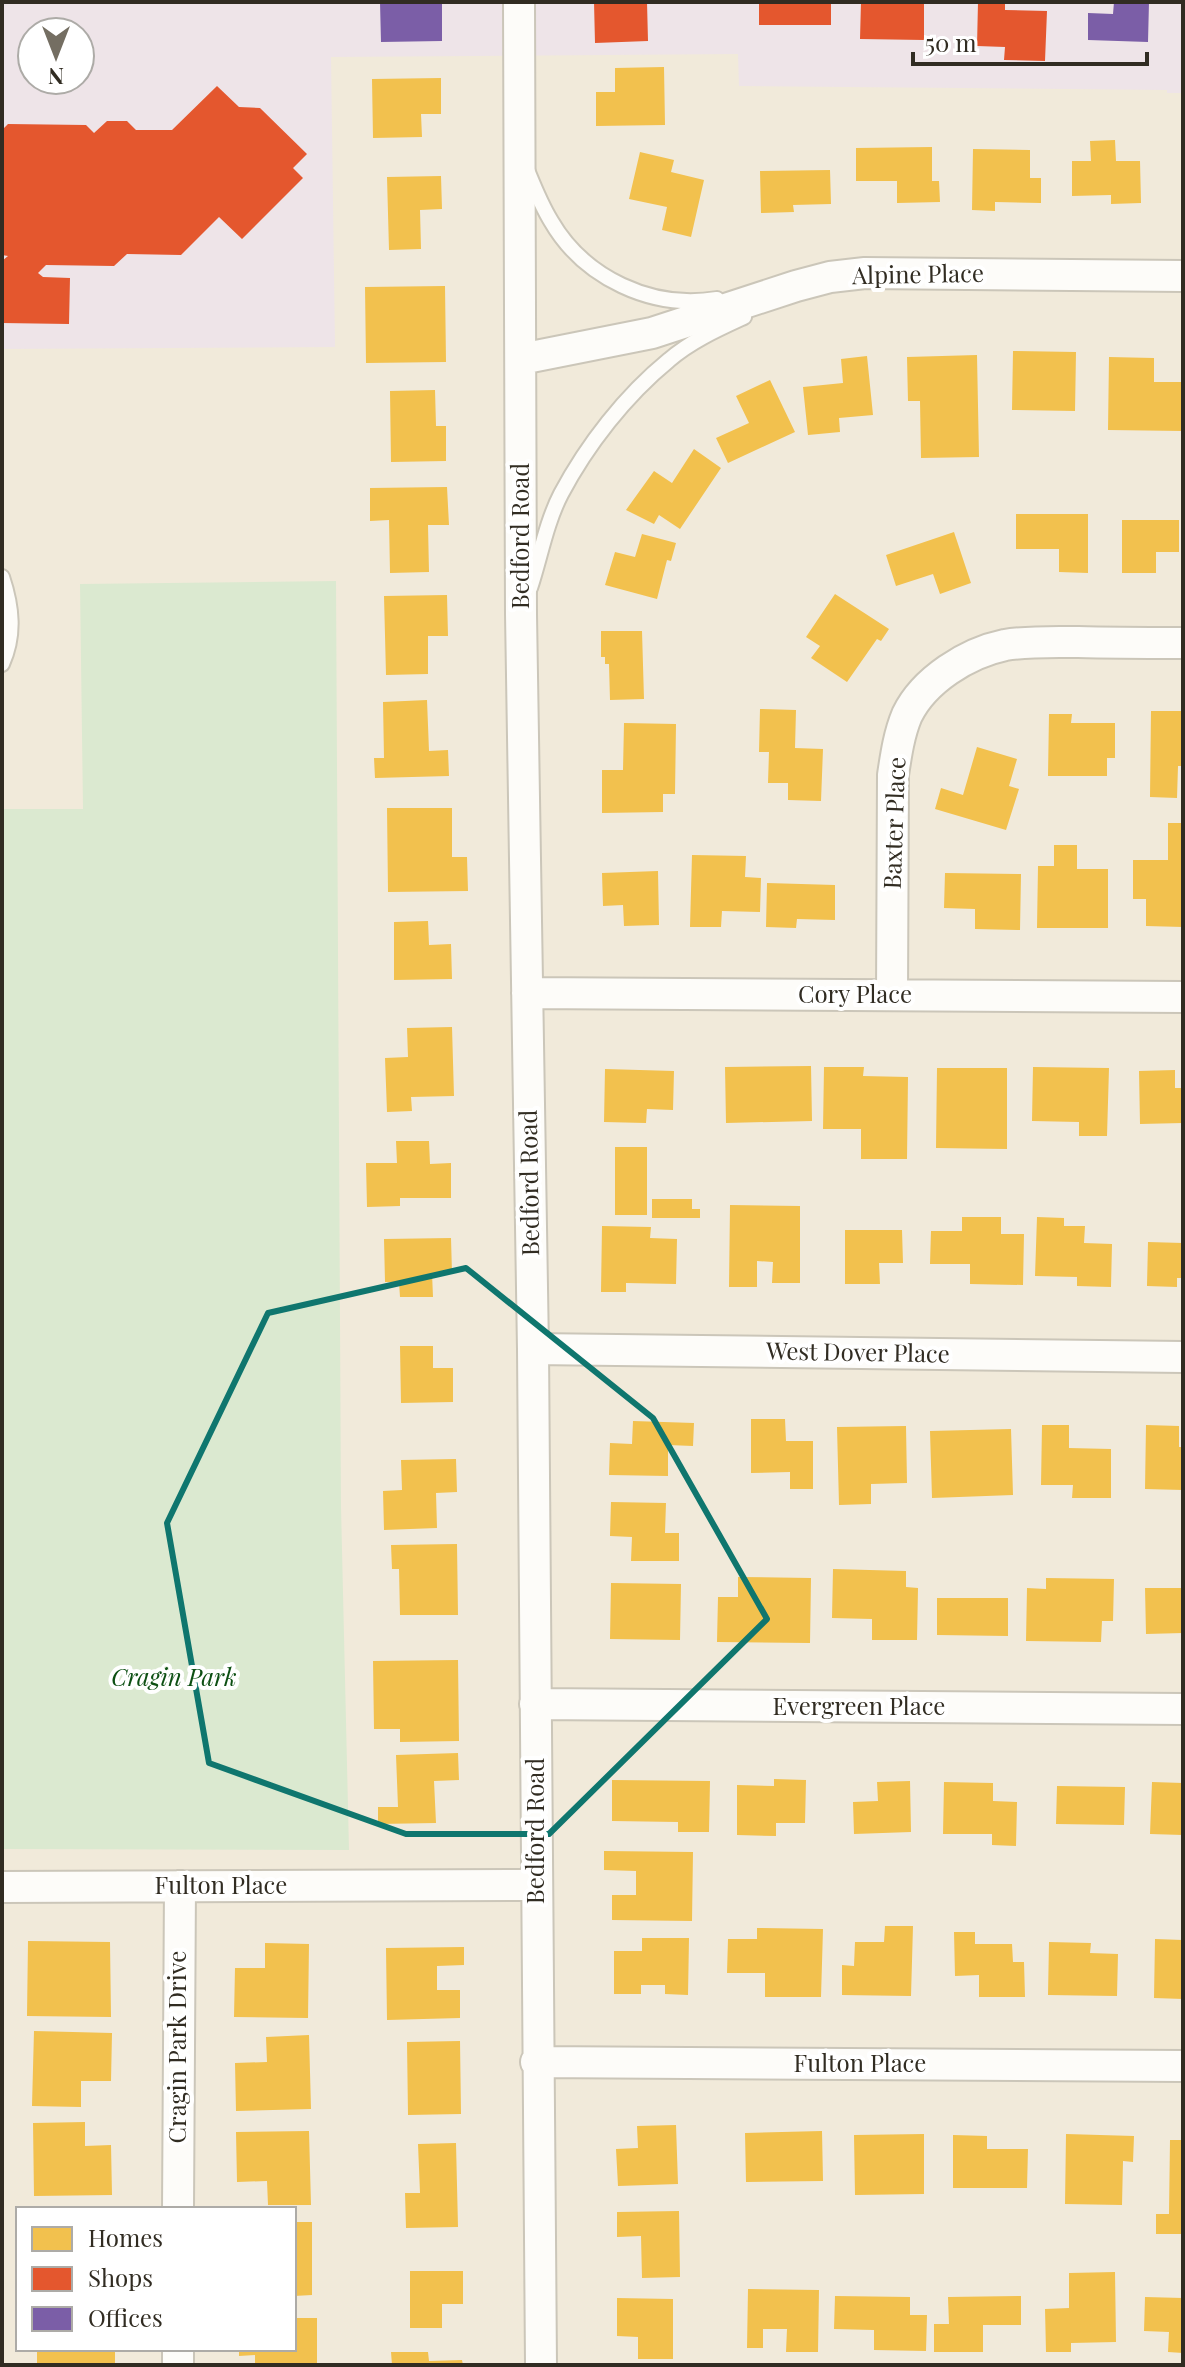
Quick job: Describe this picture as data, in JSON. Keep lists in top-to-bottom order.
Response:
{
  "streets": {
    "street": [
      "Alpine Place",
      "Bedford Road",
      "Baxter Place",
      "Cory Place",
      "West Dover Place",
      "Evergreen Place",
      "Fulton Place",
      "Cragin Park Drive"
    ]
  },
  "crossings": [
    ["Alpine Place", "Bedford Road"],
    ["Bedford Road", "Cory Place"],
    ["Bedford Road", "West Dover Place"],
    ["Bedford Road", "Evergreen Place"],
    ["Bedford Road", "Fulton Place"],
    ["Baxter Place", "Cory Place"],
    ["Fulton Place", "Cragin Park Drive"]
  ],
  "parks": ["Cragin Park"],
  "legend": ["Homes", "Shops", "Offices"],
  "scale_bar": "50 m",
  "north": "bottom"
}
